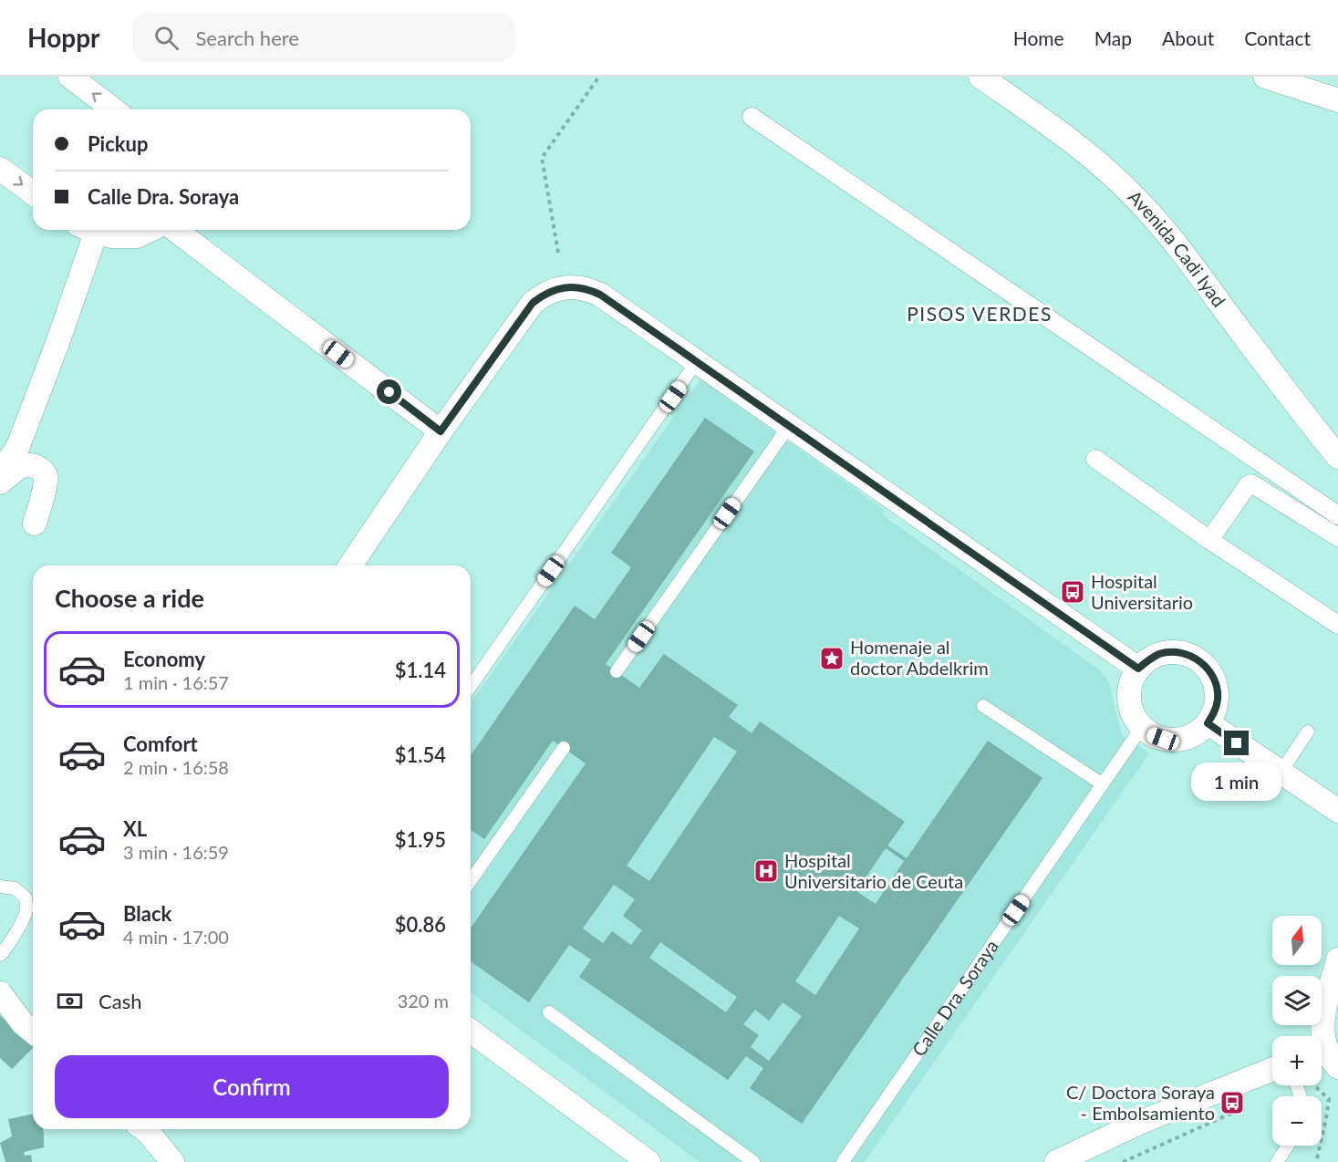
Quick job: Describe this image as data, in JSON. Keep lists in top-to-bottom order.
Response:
{
  "streets": {
    "street": ["Avenida Cadi Iyad"],
    "lane": ["Calle Dra. Soraya"]
  },
  "districts": ["PISOS VERDES"],
  "places": {
    "bus stop": ["Hospital Universitario", "C/ Doctora Soraya - Embolsamiento"],
    "place": ["Homenaje al doctor Abdelkrim"],
    "hospital": ["Hospital Universitario de Ceuta"]
  },
  "north": "top",
  "page": {
    "header": "Hoppr",
    "search": "Search here",
    "nav": [
      "Home",
      "Map",
      "About",
      "Contact"
    ],
    "banner": ["Pickup", "Calle Dra. Soraya"],
    "heading": "Choose a ride",
    "list": [
      {
        "name": "Economy",
        "note": "1 min · 16:57",
        "value": "$1.14"
      },
      {
        "name": "Comfort",
        "note": "2 min · 16:58",
        "value": "$1.54"
      },
      {
        "name": "XL",
        "note": "3 min · 16:59",
        "value": "$1.95"
      },
      {
        "name": "Black",
        "note": "4 min · 17:00",
        "value": "$0.86"
      }
    ],
    "bubble": "1 min",
    "map_buttons": ["+", "−"],
    "pay": ["Cash", "320 m"],
    "buttons": "Confirm"
  }
}
